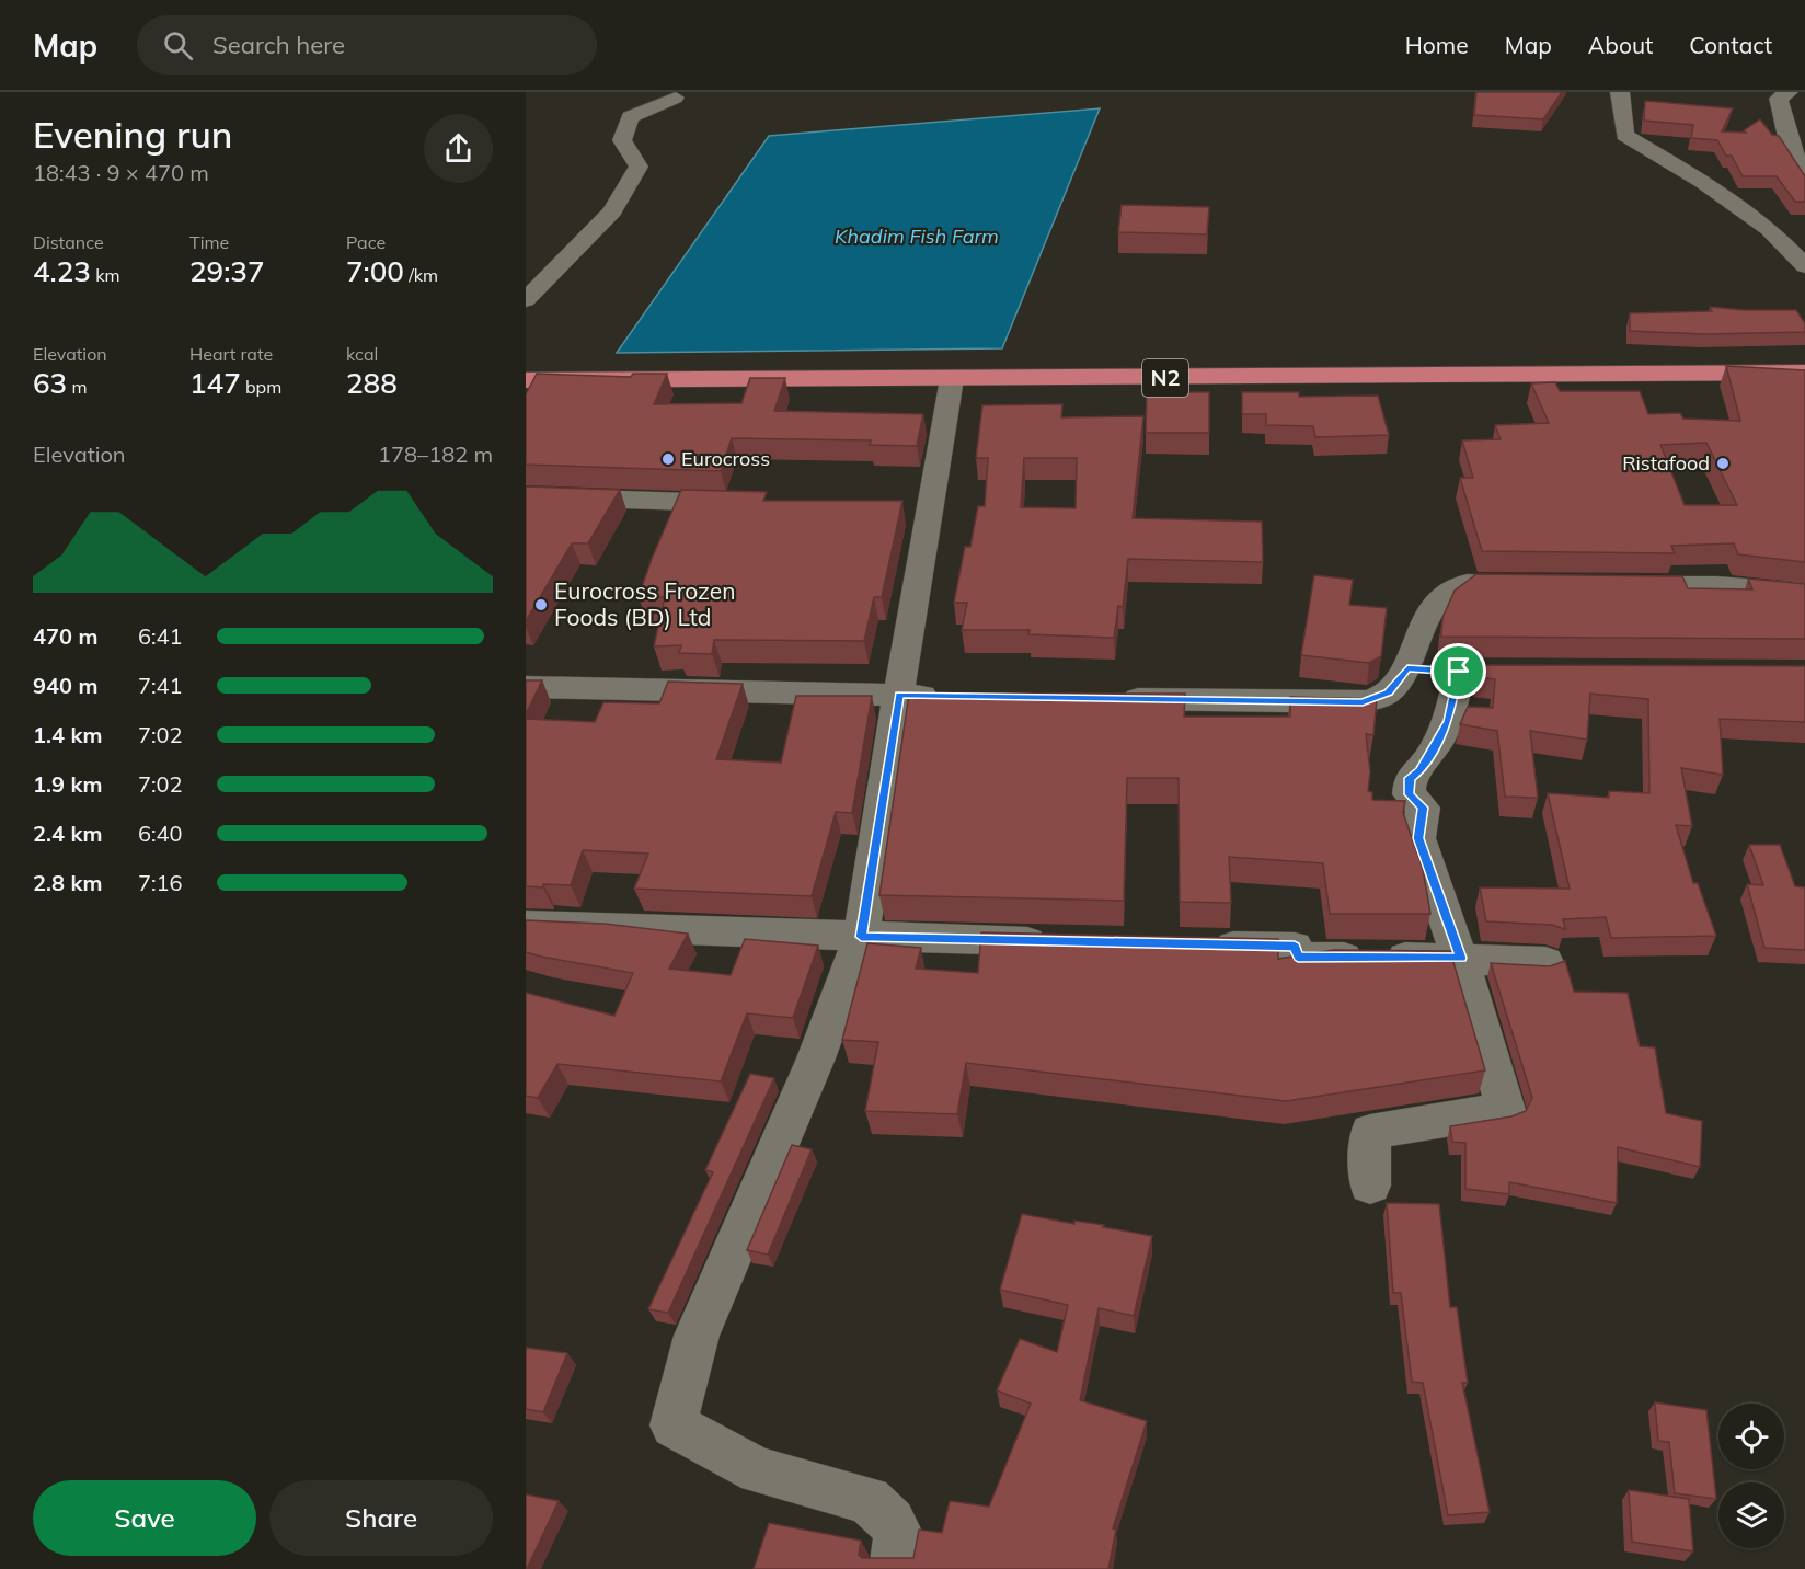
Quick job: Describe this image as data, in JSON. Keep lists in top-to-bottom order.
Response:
{
  "streets": {
    "highway": ["N2"]
  },
  "water": ["Khadim Fish Farm"],
  "places": ["Eurocross", "Ristafood", "Eurocross Frozen Foods (BD) Ltd"],
  "page": {
    "header": "Map",
    "search": "Search here",
    "nav": [
      "Home",
      "Map",
      "About",
      "Contact"
    ],
    "heading": ["Evening run", "18:43 · 9 × 470 m"],
    "stats": [
      ["Distance", "4.23 km"],
      ["Time", "29:37"],
      ["Pace", "7:00 /km"],
      ["Elevation", "63 m"],
      ["Heart rate", "147 bpm"],
      ["kcal", "288"]
    ],
    "chart": ["Elevation", "178–182 m"],
    "list": [
      {
        "name": "470 m",
        "note": "6:41"
      },
      {
        "name": "940 m",
        "note": "7:41"
      },
      {
        "name": "1.4 km",
        "note": "7:02"
      },
      {
        "name": "1.9 km",
        "note": "7:02"
      },
      {
        "name": "2.4 km",
        "note": "6:40"
      },
      {
        "name": "2.8 km",
        "note": "7:16"
      }
    ],
    "buttons": ["Save", "Share"]
  }
}
